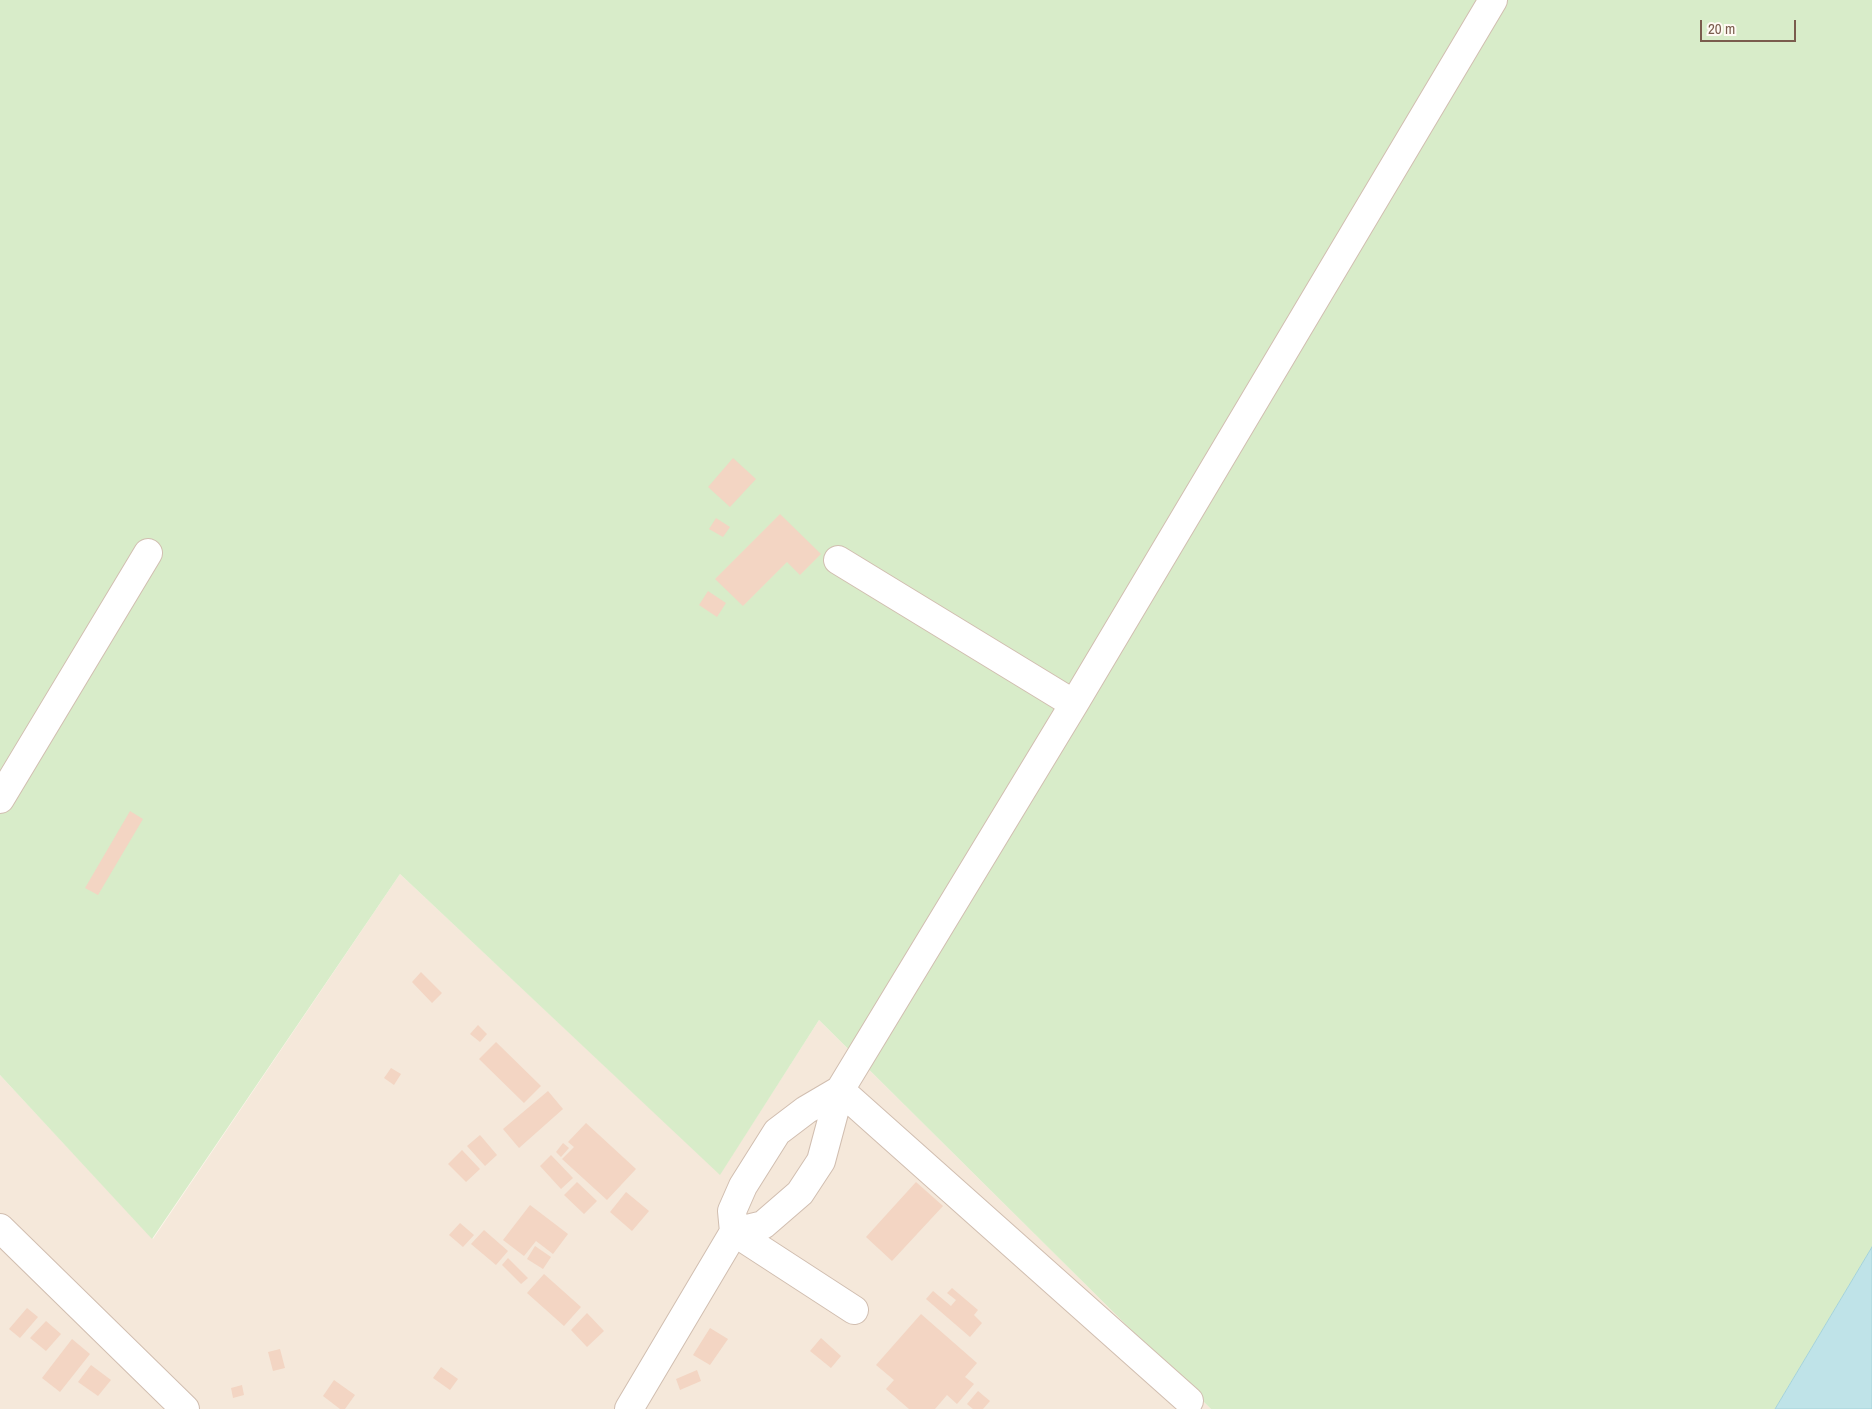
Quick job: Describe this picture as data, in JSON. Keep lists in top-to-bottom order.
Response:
{
  "scale_bar": "20 m"
}
